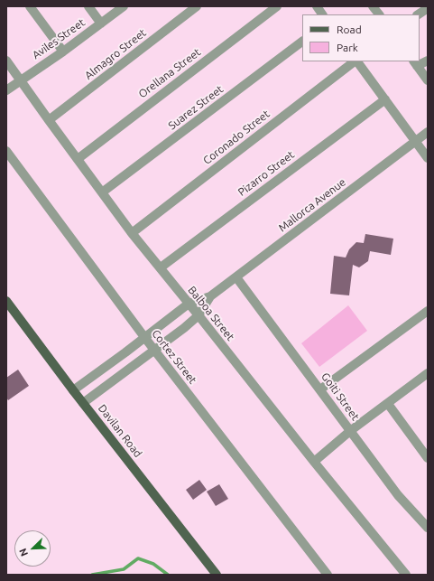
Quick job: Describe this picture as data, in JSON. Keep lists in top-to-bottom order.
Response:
{
  "streets": {
    "main road": ["Davilan Road"],
    "street": [
      "Aviles Street",
      "Almagro Street",
      "Orellana Street",
      "Suarez Street",
      "Coronado Street",
      "Pizarro Street",
      "Mallorca Avenue",
      "Balboa Street",
      "Cortez Street",
      "Goiti Street"
    ]
  },
  "crossings": [
    ["Aviles Street", "Balboa Street"],
    ["Almagro Street", "Balboa Street"],
    ["Orellana Street", "Balboa Street"],
    ["Suarez Street", "Balboa Street"],
    ["Coronado Street", "Balboa Street"],
    ["Pizarro Street", "Balboa Street"],
    ["Mallorca Avenue", "Balboa Street"],
    ["Mallorca Avenue", "Cortez Street"],
    ["Mallorca Avenue", "Goiti Street"],
    ["Mallorca Avenue", "Davilan Road"]
  ],
  "legend": ["Road", "Park"],
  "north": "bottom left"
}
